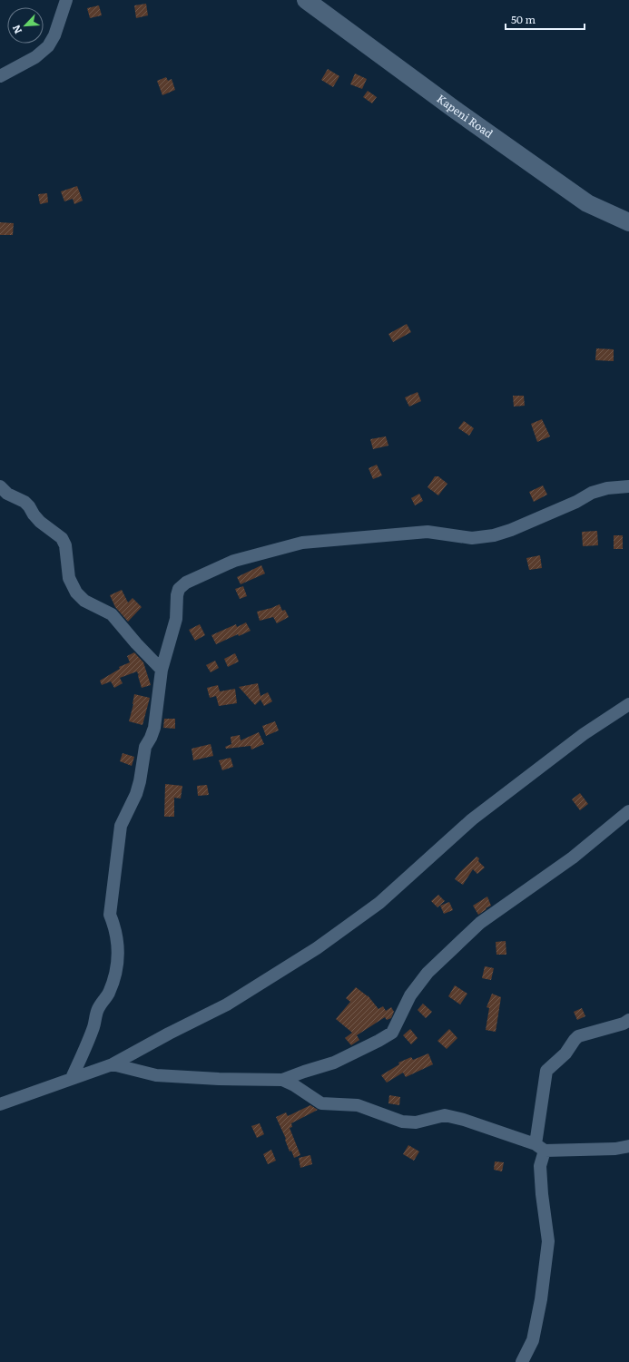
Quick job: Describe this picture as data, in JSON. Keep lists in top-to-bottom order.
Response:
{
  "streets": {
    "main road": ["Kapeni Road"]
  },
  "scale_bar": "50 m",
  "north": "bottom left"
}
